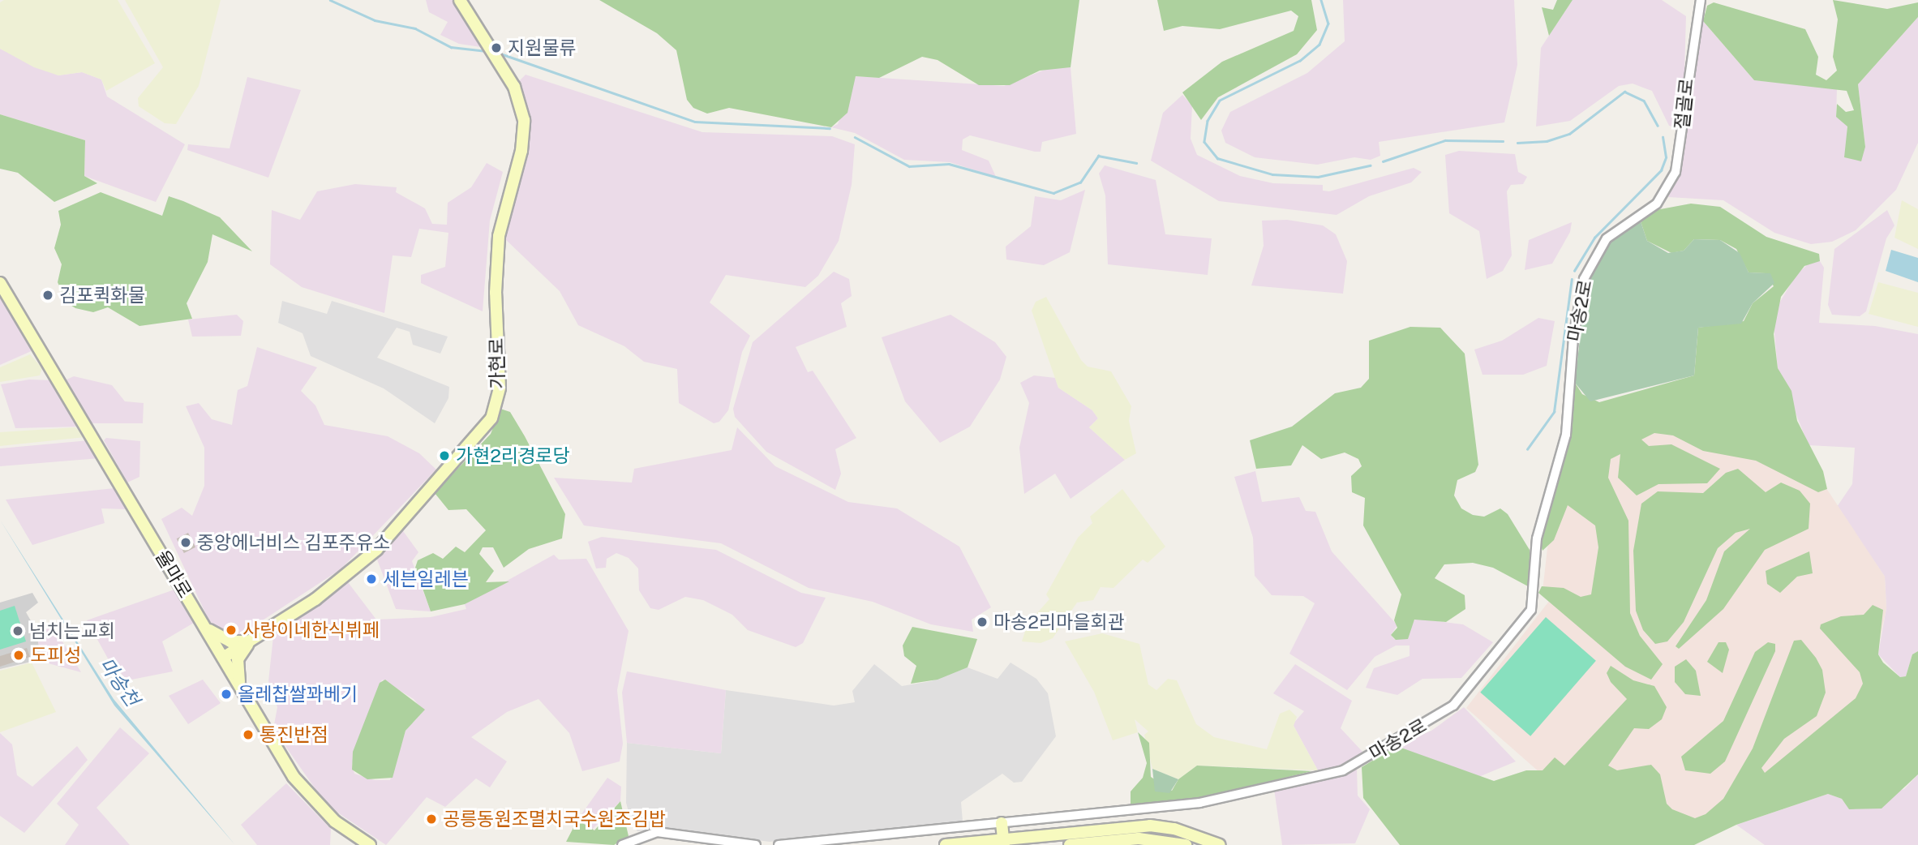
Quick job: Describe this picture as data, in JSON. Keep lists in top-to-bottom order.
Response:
{
  "streets": {
    "street": [
      "절골로",
      "마송2로",
      "가현로",
      "율마로"
    ]
  },
  "crossings": [
    ["절골로", "마송2로"],
    ["가현로", "율마로"]
  ],
  "water": ["마송천"],
  "places": [
    "지원물류",
    "김포퀵화물",
    "가현2리경로당",
    "중앙에너비스 김포주유소",
    "세븐일레븐",
    "마송2리마을회관",
    "사랑이네한식뷔페",
    "넘치는교회",
    "도피성",
    "올레찹쌀꽈베기",
    "통진반점",
    "공릉동원조멸치국수원조김밥"
  ]
}
